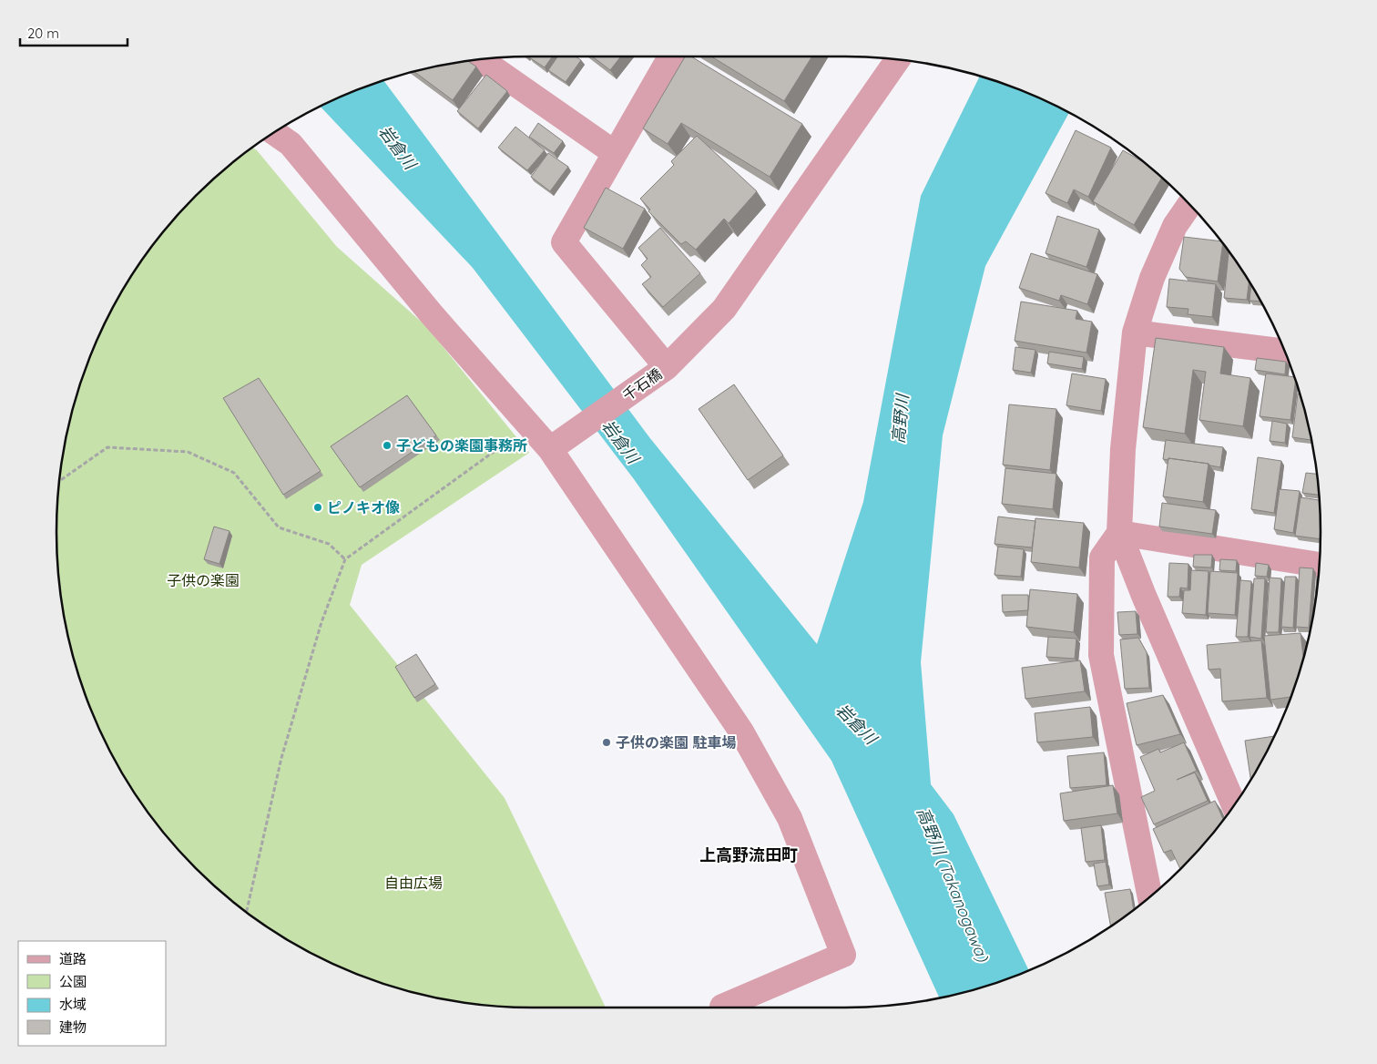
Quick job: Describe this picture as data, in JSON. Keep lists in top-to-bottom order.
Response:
{
  "streets": {
    "street": ["千石橋"]
  },
  "districts": ["上高野流田町"],
  "water": ["岩倉川", "高野川", "高野川 (Takanogawa)"],
  "parks": ["子供の楽園", "自由広場"],
  "places": ["子どもの楽園事務所", "ピノキオ像", "子供の楽園 駐車場"],
  "legend": [
    "道路",
    "公園",
    "水域",
    "建物"
  ],
  "scale_bar": "20 m"
}
